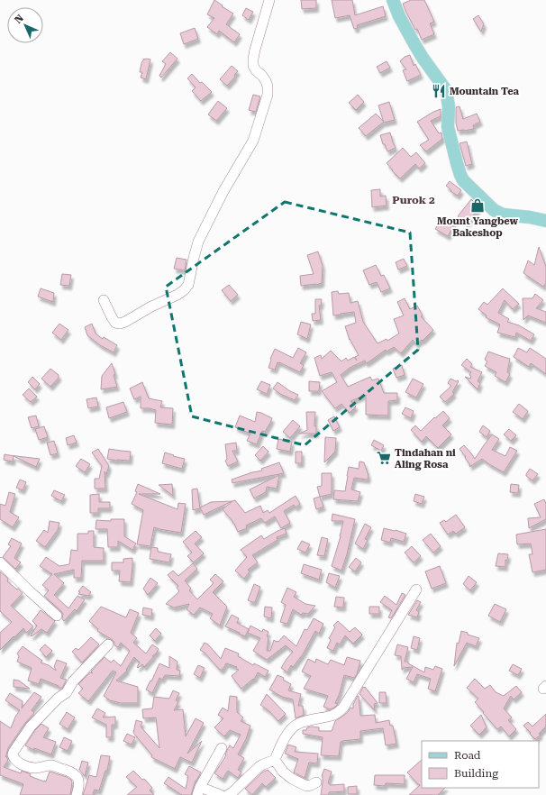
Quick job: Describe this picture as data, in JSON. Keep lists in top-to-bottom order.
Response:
{
  "districts": ["Purok 2"],
  "places": {
    "restaurant": ["Mountain Tea"],
    "shop": ["Mount Yangbew Bakeshop"],
    "supermarket": ["Tindahan ni Aling Rosa"]
  },
  "legend": ["Road", "Building"],
  "north": "top left"
}
